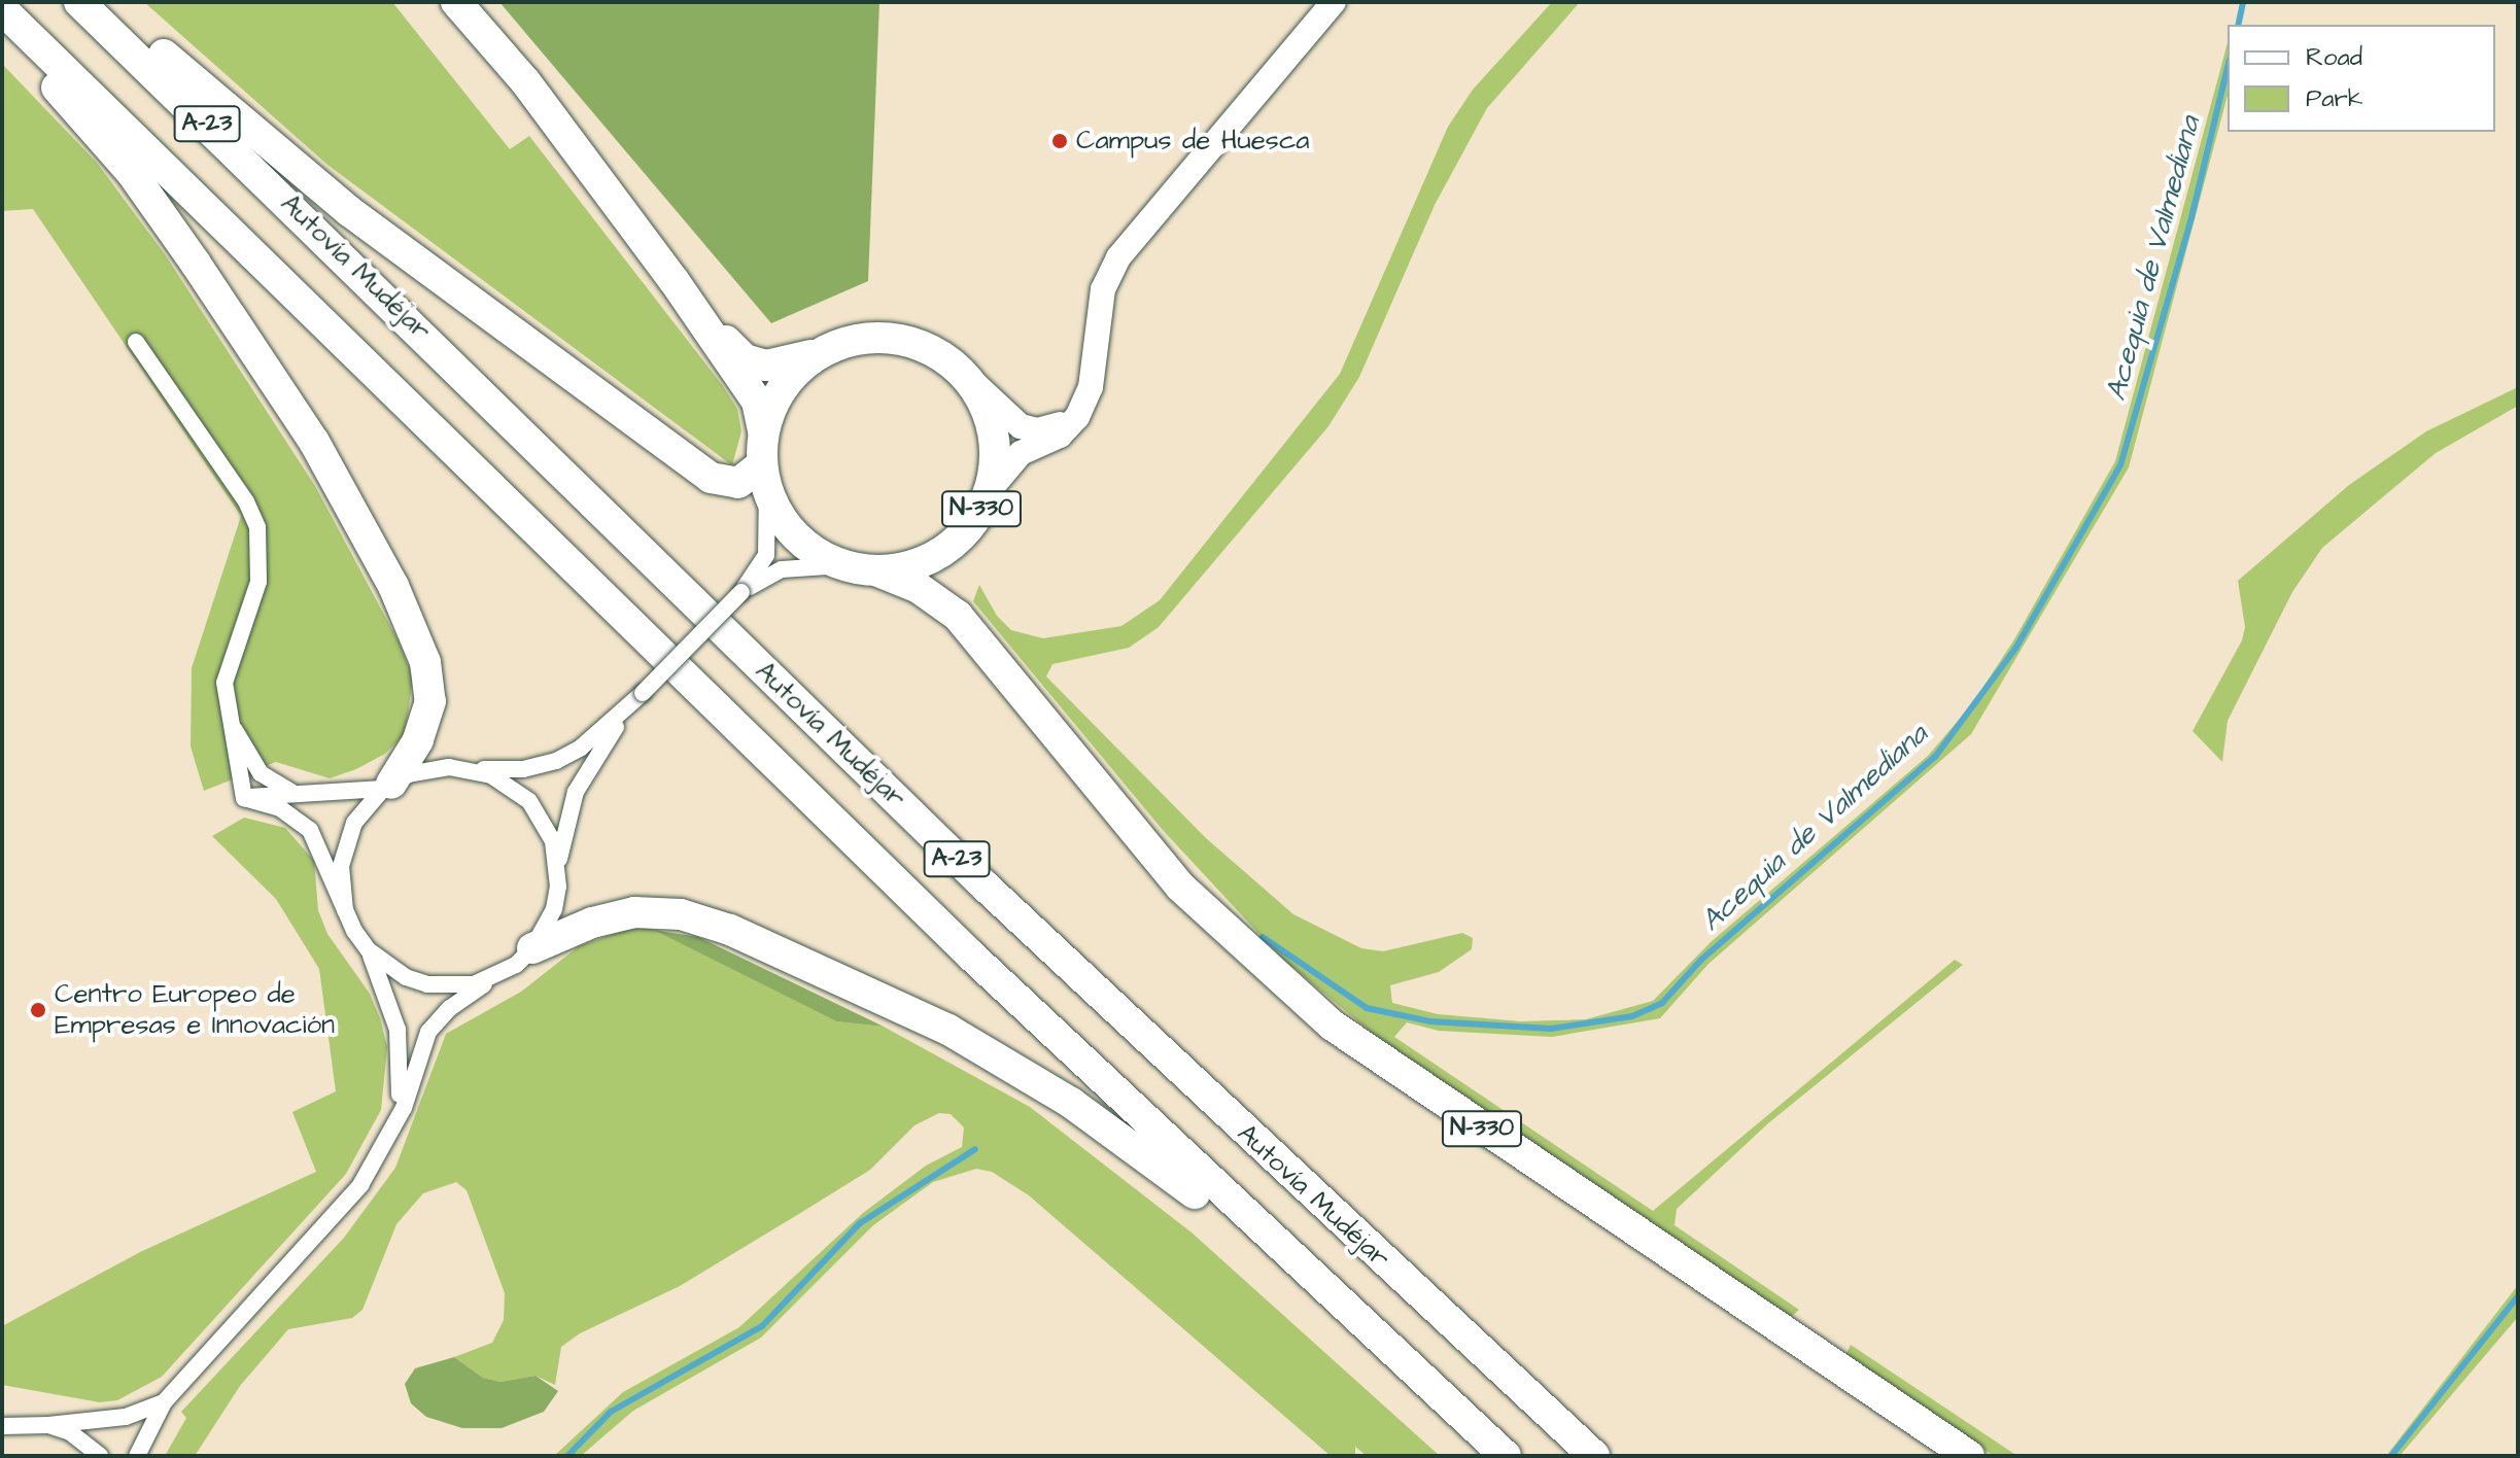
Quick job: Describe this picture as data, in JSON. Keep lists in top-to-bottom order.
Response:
{
  "streets": {
    "highway": ["A-23", "Autovía Mudéjar", "N-330"]
  },
  "water": ["Acequia de Valmediana"],
  "places": ["Campus de Huesca", "Centro Europeo de Empresas e Innovación"],
  "legend": ["Road", "Park"]
}
